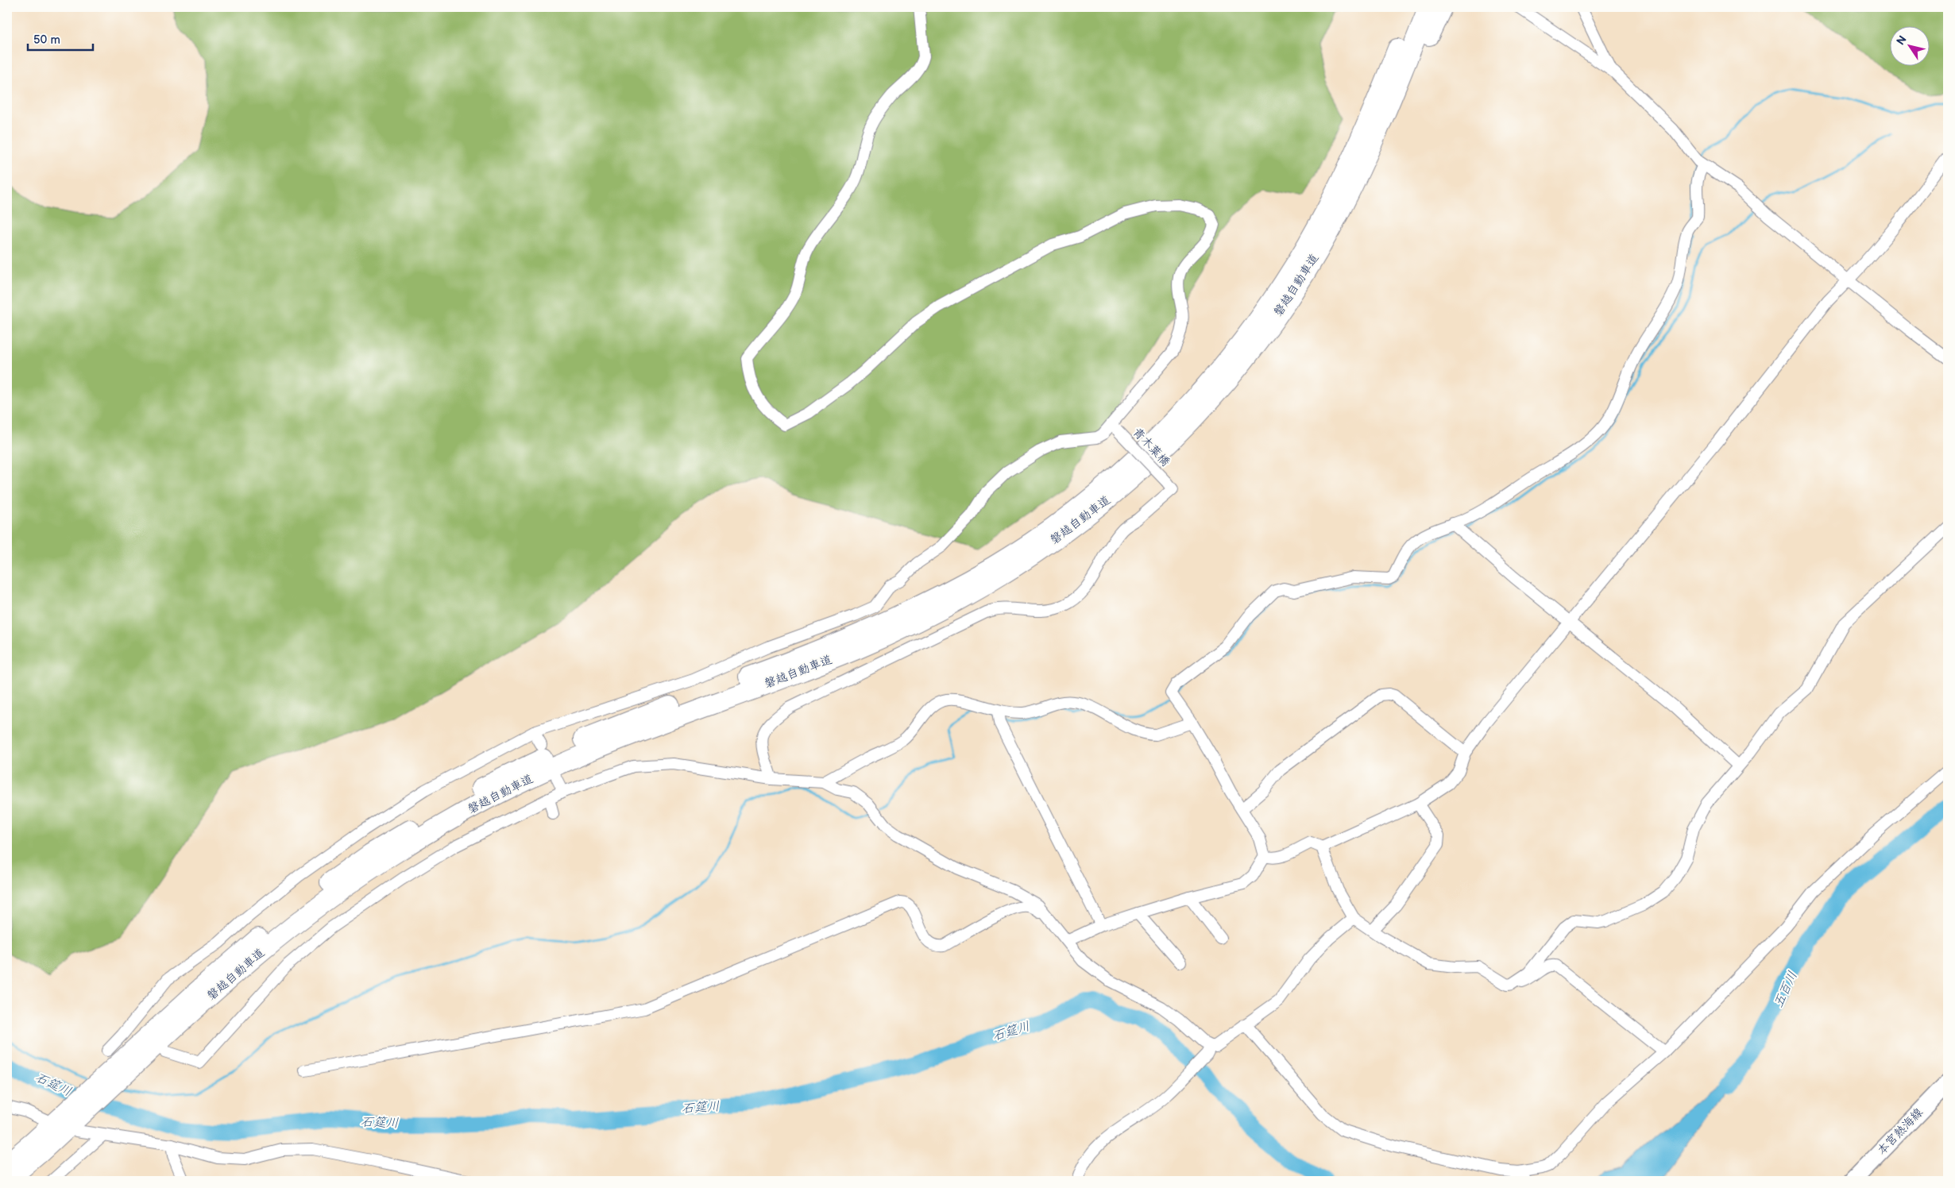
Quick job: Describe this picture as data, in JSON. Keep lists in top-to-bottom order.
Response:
{
  "streets": {
    "highway": ["磐越自動車道"],
    "main road": ["本宮熱海線"],
    "street": ["青木葉橋"]
  },
  "water": ["五百川", "石筵川"],
  "scale_bar": "50 m",
  "north": "top left"
}
